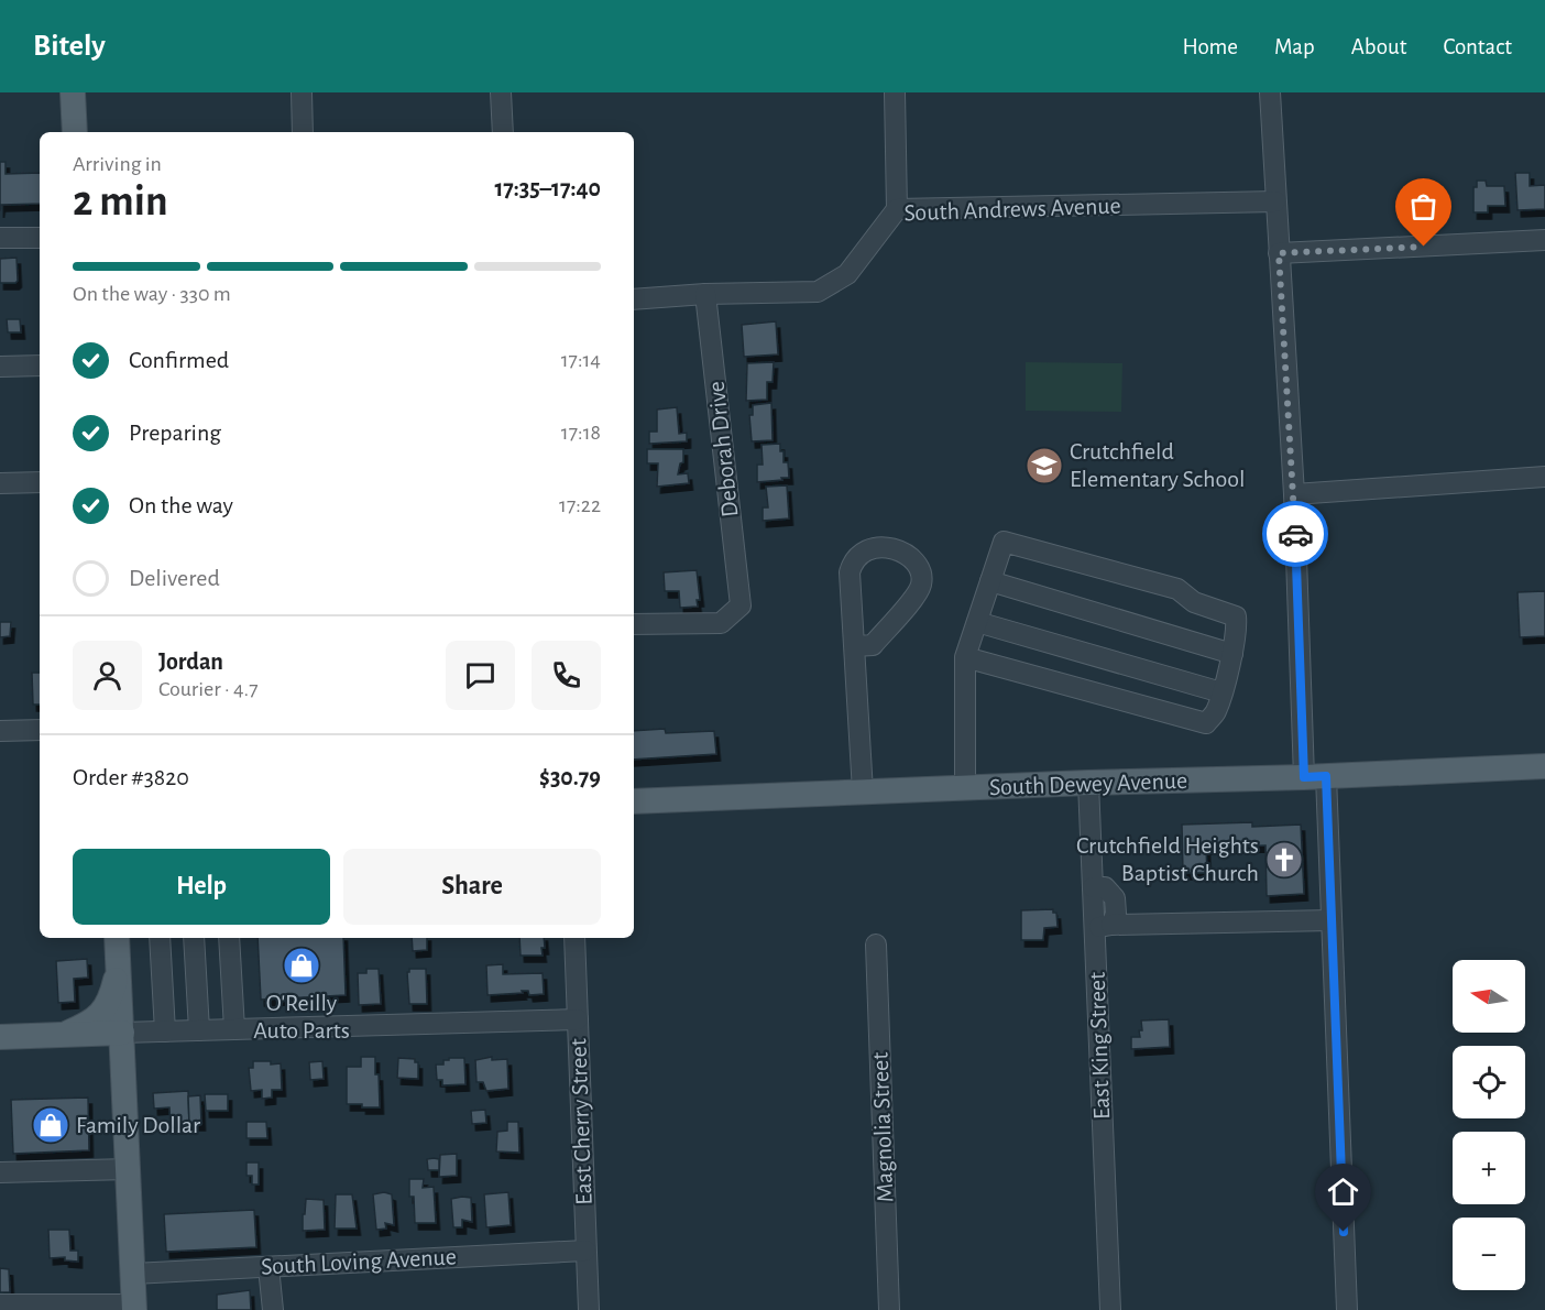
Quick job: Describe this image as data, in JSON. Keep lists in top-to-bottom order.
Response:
{
  "streets": {
    "main road": ["South Dewey Avenue"],
    "street": [
      "South Andrews Avenue",
      "Deborah Drive",
      "East King Street",
      "East Cherry Street",
      "Magnolia Street",
      "South Loving Avenue"
    ]
  },
  "crossings": [
    ["South Andrews Avenue", "Deborah Drive"],
    ["South Dewey Avenue", "East King Street"],
    ["East Cherry Street", "South Loving Avenue"]
  ],
  "places": {
    "school or university": ["Crutchfield Elementary School"],
    "church": ["Crutchfield Heights Baptist Church"],
    "shop": ["O'Reilly Auto Parts", "Family Dollar"]
  },
  "north": "left",
  "page": {
    "header": "Bitely",
    "nav": [
      "Home",
      "Map",
      "About",
      "Contact"
    ],
    "heading": ["2 min", "Arriving in", "17:35–17:40"],
    "panel": [
      "Jordan",
      "Courier · 4.7",
      "Order #3820",
      "$30.79"
    ],
    "bar": "On the way · 330 m",
    "list": [
      ["Confirmed", "17:14"],
      ["Preparing", "17:18"],
      ["On the way", "17:22"],
      "Delivered"
    ],
    "buttons": ["Help", "Share"],
    "map_buttons": ["+", "−"]
  }
}
